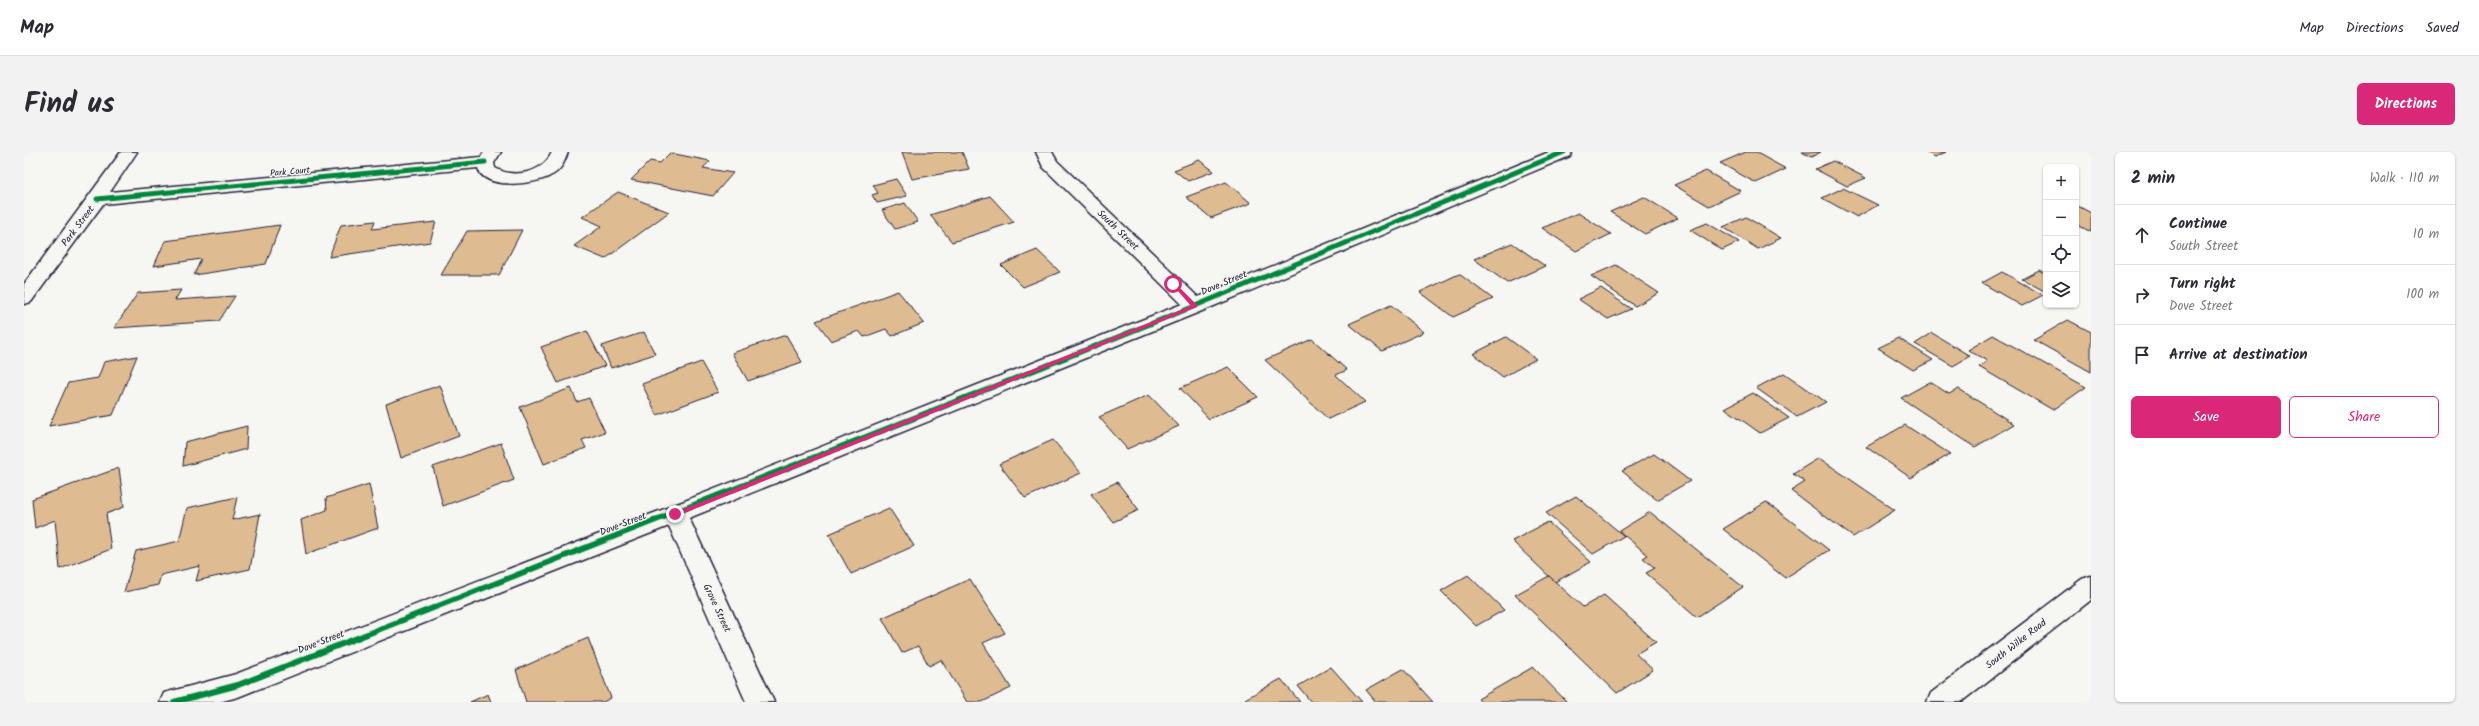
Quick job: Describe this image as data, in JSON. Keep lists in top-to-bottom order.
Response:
{
  "streets": {
    "street": [
      "Park Court",
      "Park Street",
      "South Street",
      "Dove Street",
      "Grove Street",
      "South Wilke Road"
    ]
  },
  "crossings": [
    ["Park Court", "Park Street"],
    ["South Street", "Dove Street"],
    ["Dove Street", "Grove Street"]
  ],
  "page": {
    "header": "Map",
    "nav": ["Map", "Directions", "Saved"],
    "title": "Find us",
    "buttons": [
      "Directions",
      ["Save", "Share"]
    ],
    "heading": ["2 min", "Walk · 110 m"],
    "map_buttons": ["+", "−"],
    "list": [
      ["Continue", "South Street", "10 m"],
      ["Turn right", "Dove Street", "100 m"],
      "Arrive at destination"
    ]
  }
}
